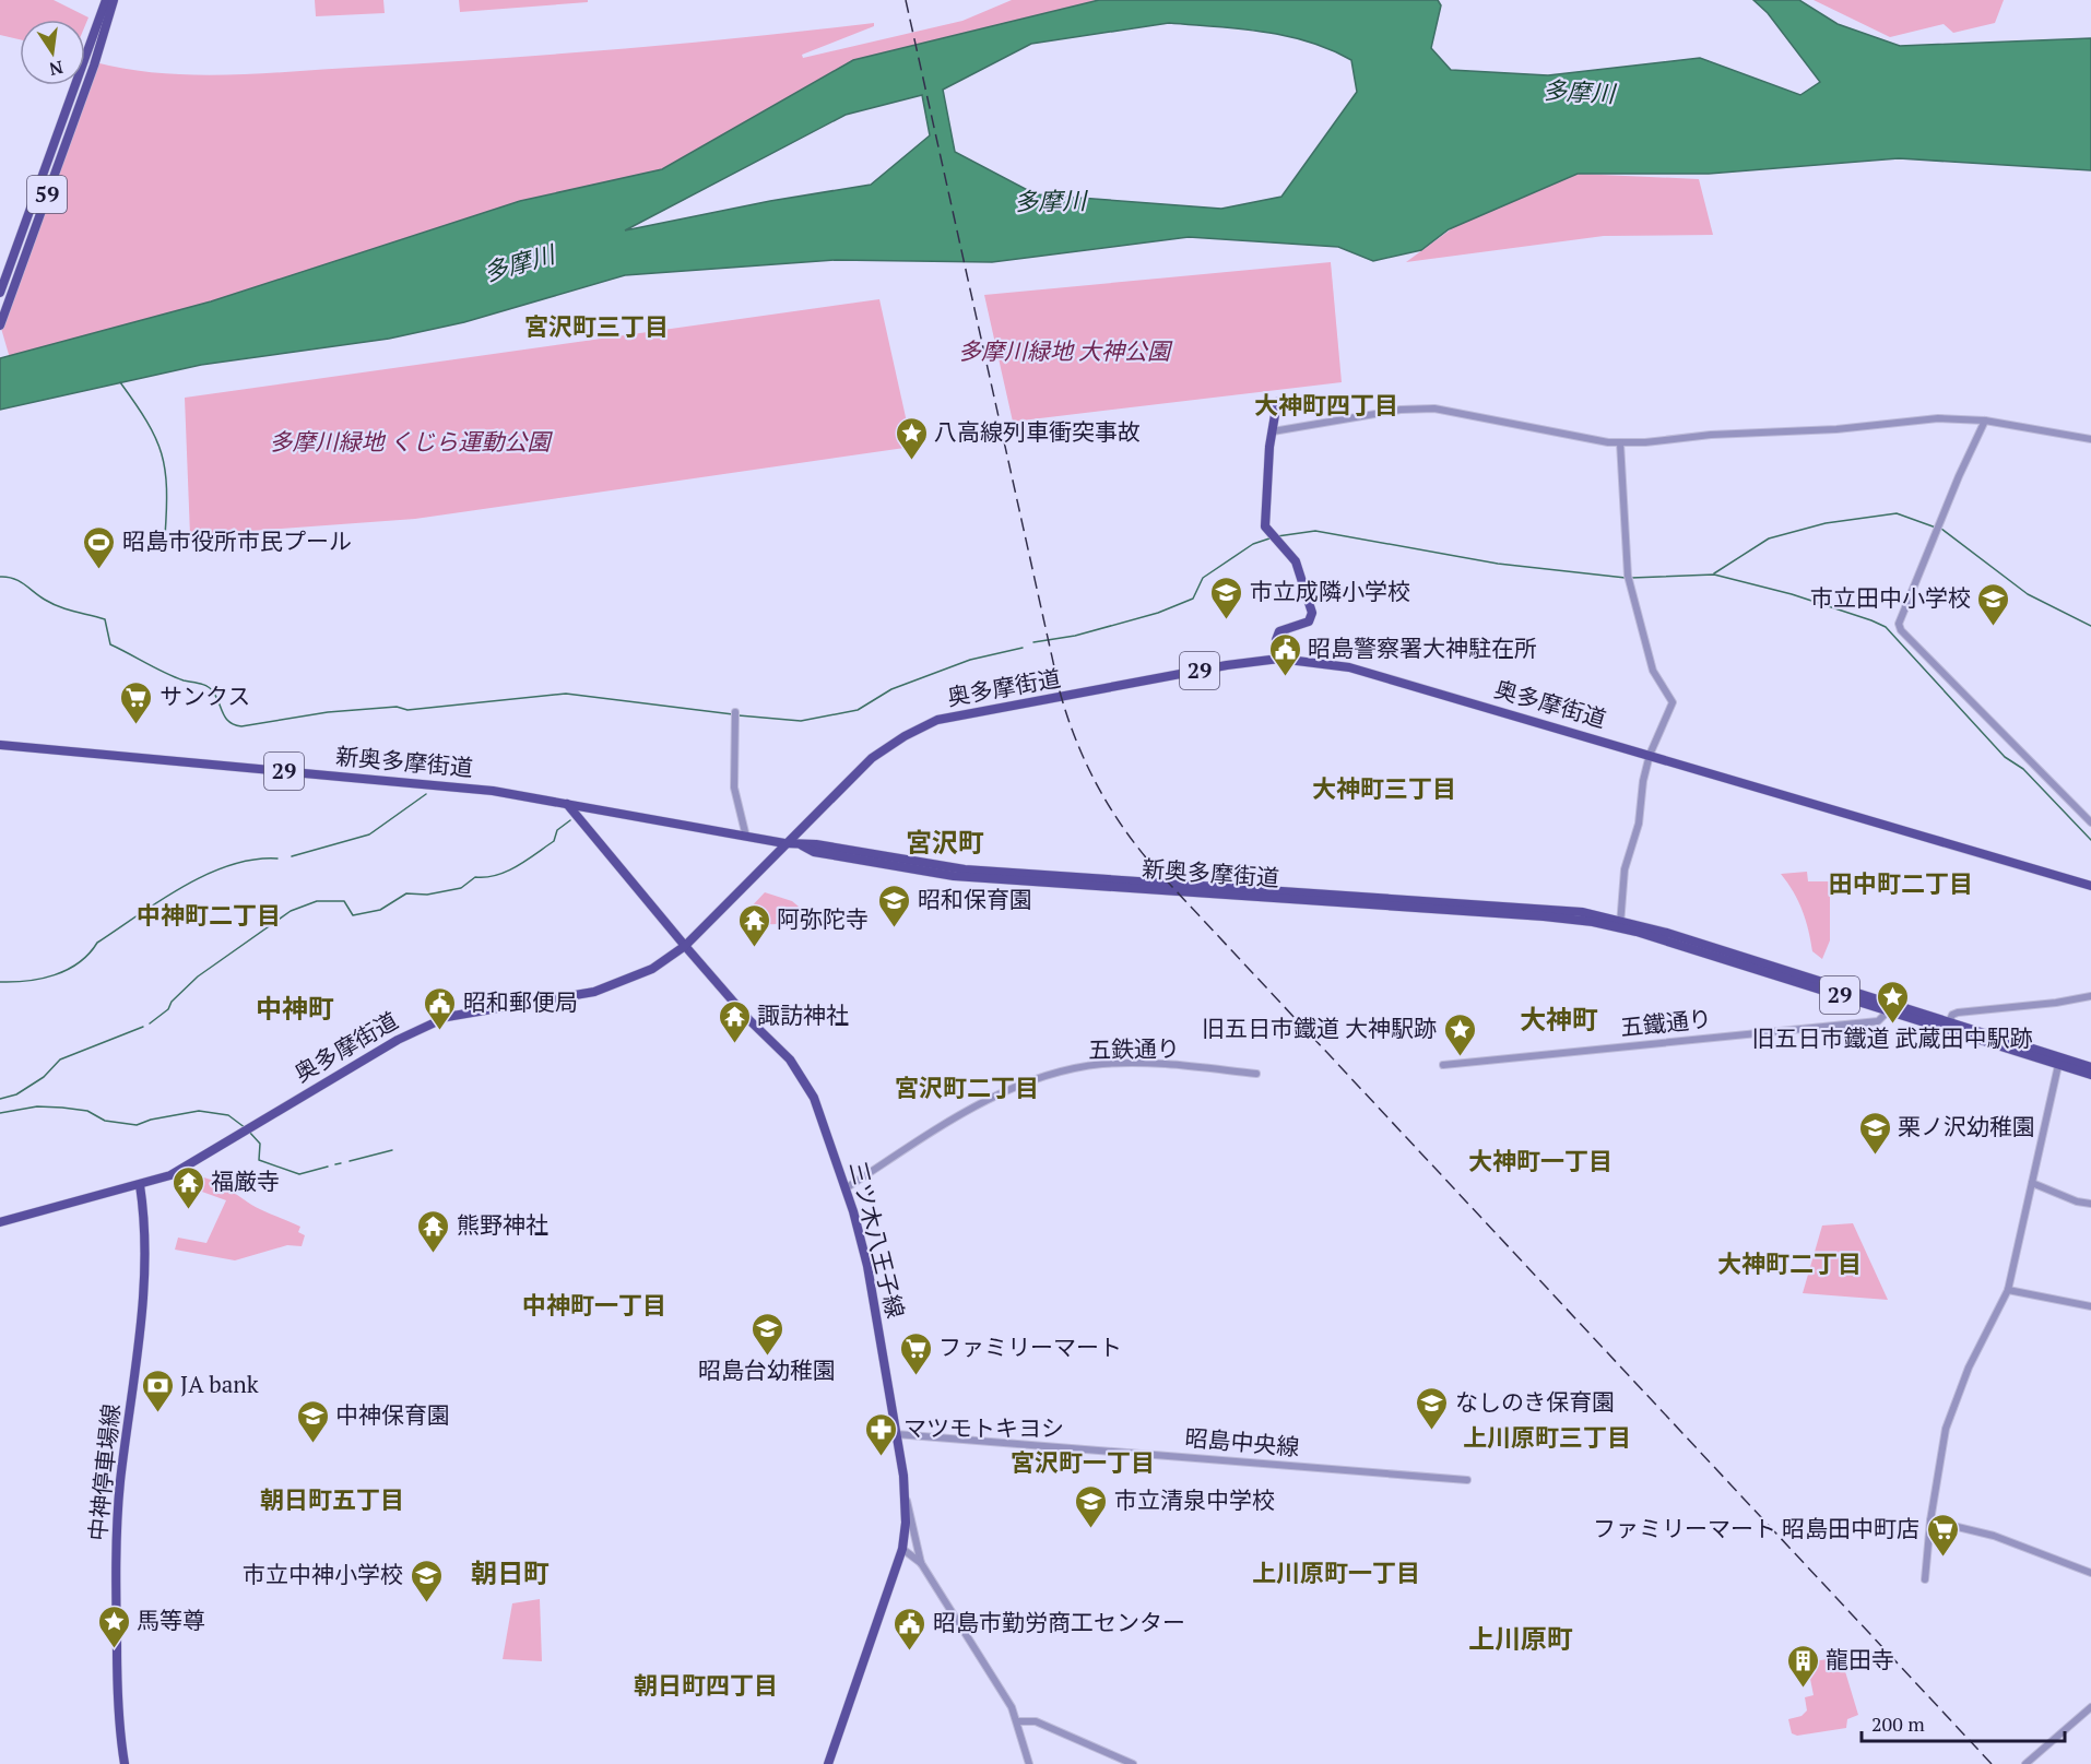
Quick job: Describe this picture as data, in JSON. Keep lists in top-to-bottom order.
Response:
{
  "streets": {
    "main road": [
      "59",
      "29",
      "奥多摩街道",
      "新奥多摩街道",
      "三ツ木八王子線",
      "中神停車場線"
    ],
    "street": ["五鐵通り", "五鉄通り", "昭島中央線"]
  },
  "crossings": [
    ["29", "新奥多摩街道"],
    ["29", "五鐵通り"],
    ["奥多摩街道", "新奥多摩街道"],
    ["奥多摩街道", "三ツ木八王子線"],
    ["奥多摩街道", "中神停車場線"],
    ["新奥多摩街道", "三ツ木八王子線"],
    ["五鉄通り", "三ツ木八王子線"],
    ["三ツ木八王子線", "昭島中央線"]
  ],
  "districts": [
    "宮沢町三丁目",
    "大神町四丁目",
    "大神町三丁目",
    "宮沢町",
    "田中町二丁目",
    "中神町二丁目",
    "中神町",
    "大神町",
    "宮沢町二丁目",
    "大神町一丁目",
    "大神町二丁目",
    "中神町一丁目",
    "上川原町三丁目",
    "宮沢町一丁目",
    "朝日町五丁目",
    "上川原町一丁目",
    "朝日町",
    "上川原町",
    "朝日町四丁目"
  ],
  "water": ["多摩川"],
  "parks": ["多摩川緑地 大神公園", "多摩川緑地 くじら運動公園"],
  "places": {
    "place": [
      "八高線列車衝突事故",
      "旧五日市鐵道 武蔵田中駅跡",
      "旧五日市鐵道 大神駅跡",
      "馬等尊"
    ],
    "sports": ["昭島市役所市民プール"],
    "school or university": [
      "市立成隣小学校",
      "市立田中小学校",
      "昭和保育園",
      "栗ノ沢幼稚園",
      "昭島台幼稚園",
      "なしのき保育園",
      "中神保育園",
      "市立清泉中学校",
      "市立中神小学校"
    ],
    "public building": ["昭島警察署大神駐在所", "昭和郵便局", "昭島市勤労商工センター"],
    "supermarket": ["サンクス", "ファミリーマート", "ファミリーマート 昭島田中町店"],
    "temple": [
      "阿弥陀寺",
      "諏訪神社",
      "福厳寺",
      "熊野神社"
    ],
    "bank": ["JA bank"],
    "pharmacy": ["マツモトキヨシ"],
    "building": ["龍田寺"]
  },
  "scale_bar": "200 m",
  "north": "bottom"
}
